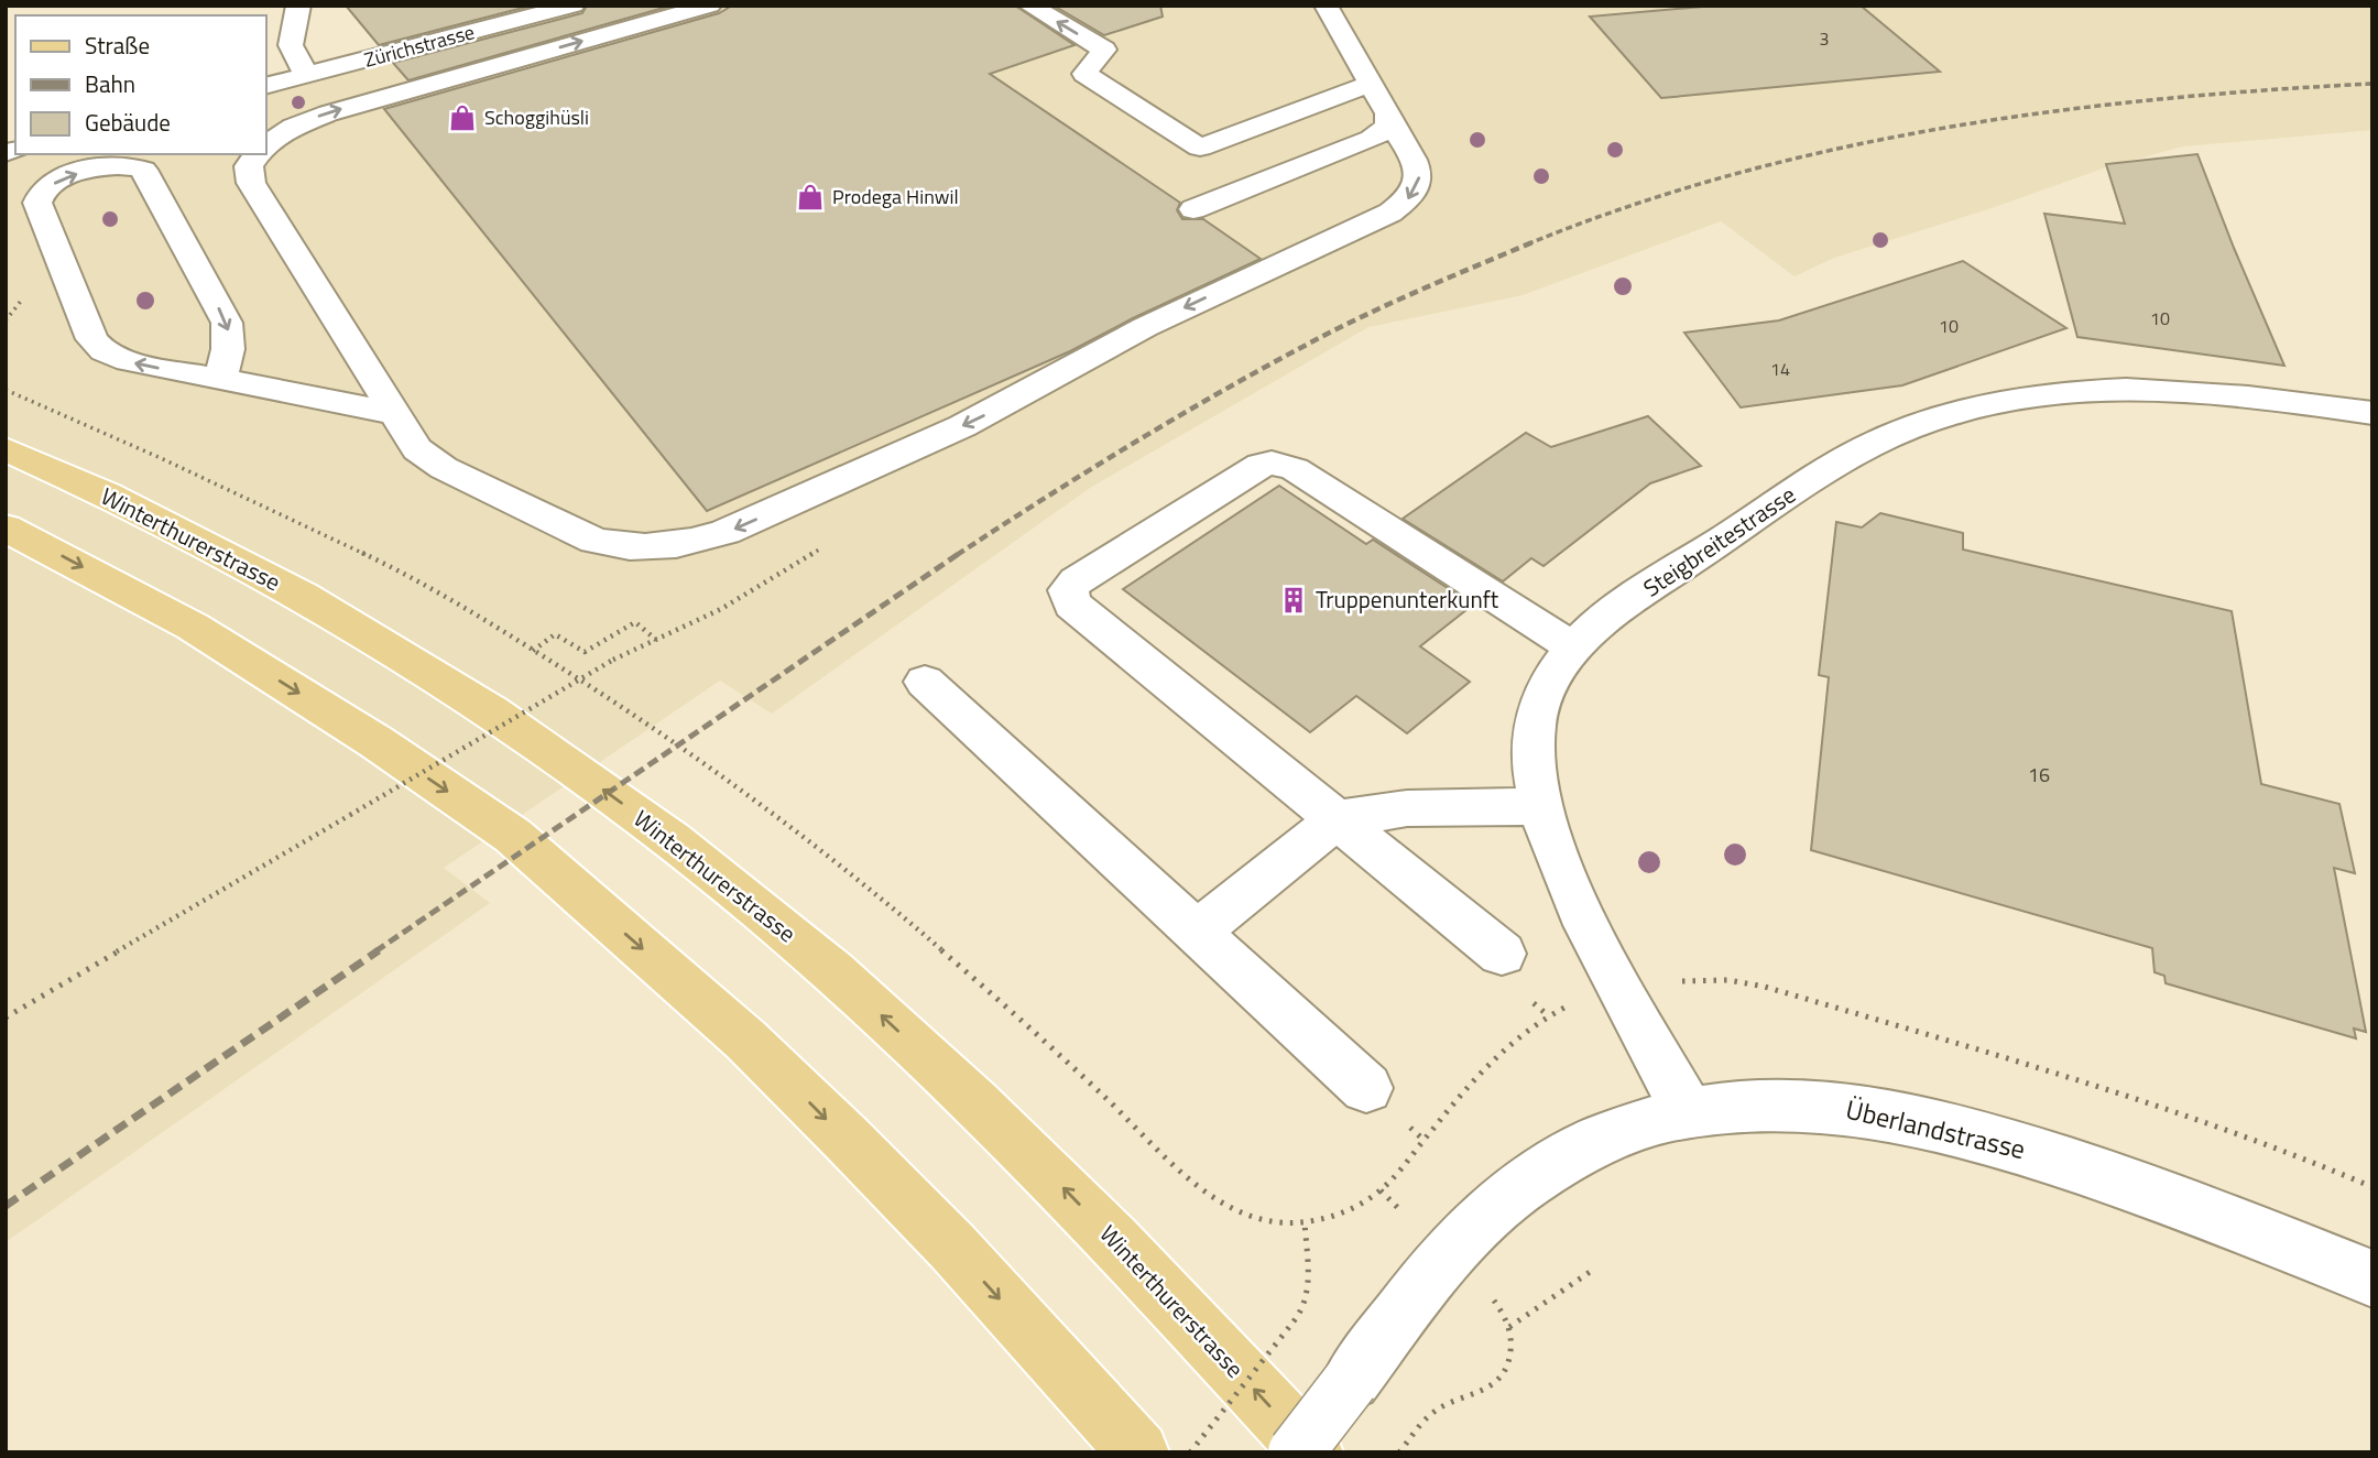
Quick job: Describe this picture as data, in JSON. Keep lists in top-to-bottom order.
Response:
{
  "streets": {
    "main road": ["Winterthurerstrasse"],
    "street": ["Zürichstrasse", "Steigbreitestrasse", "Überlandstrasse"]
  },
  "crossings": [
    ["Steigbreitestrasse", "Überlandstrasse"]
  ],
  "places": {
    "shop": ["Schoggihüsli", "Prodega Hinwil"],
    "building": ["Truppenunterkunft"]
  },
  "house_numbers": [
    "3",
    "10",
    "10",
    "14",
    "16"
  ],
  "legend": ["Straße", "Bahn", "Gebäude"]
}
